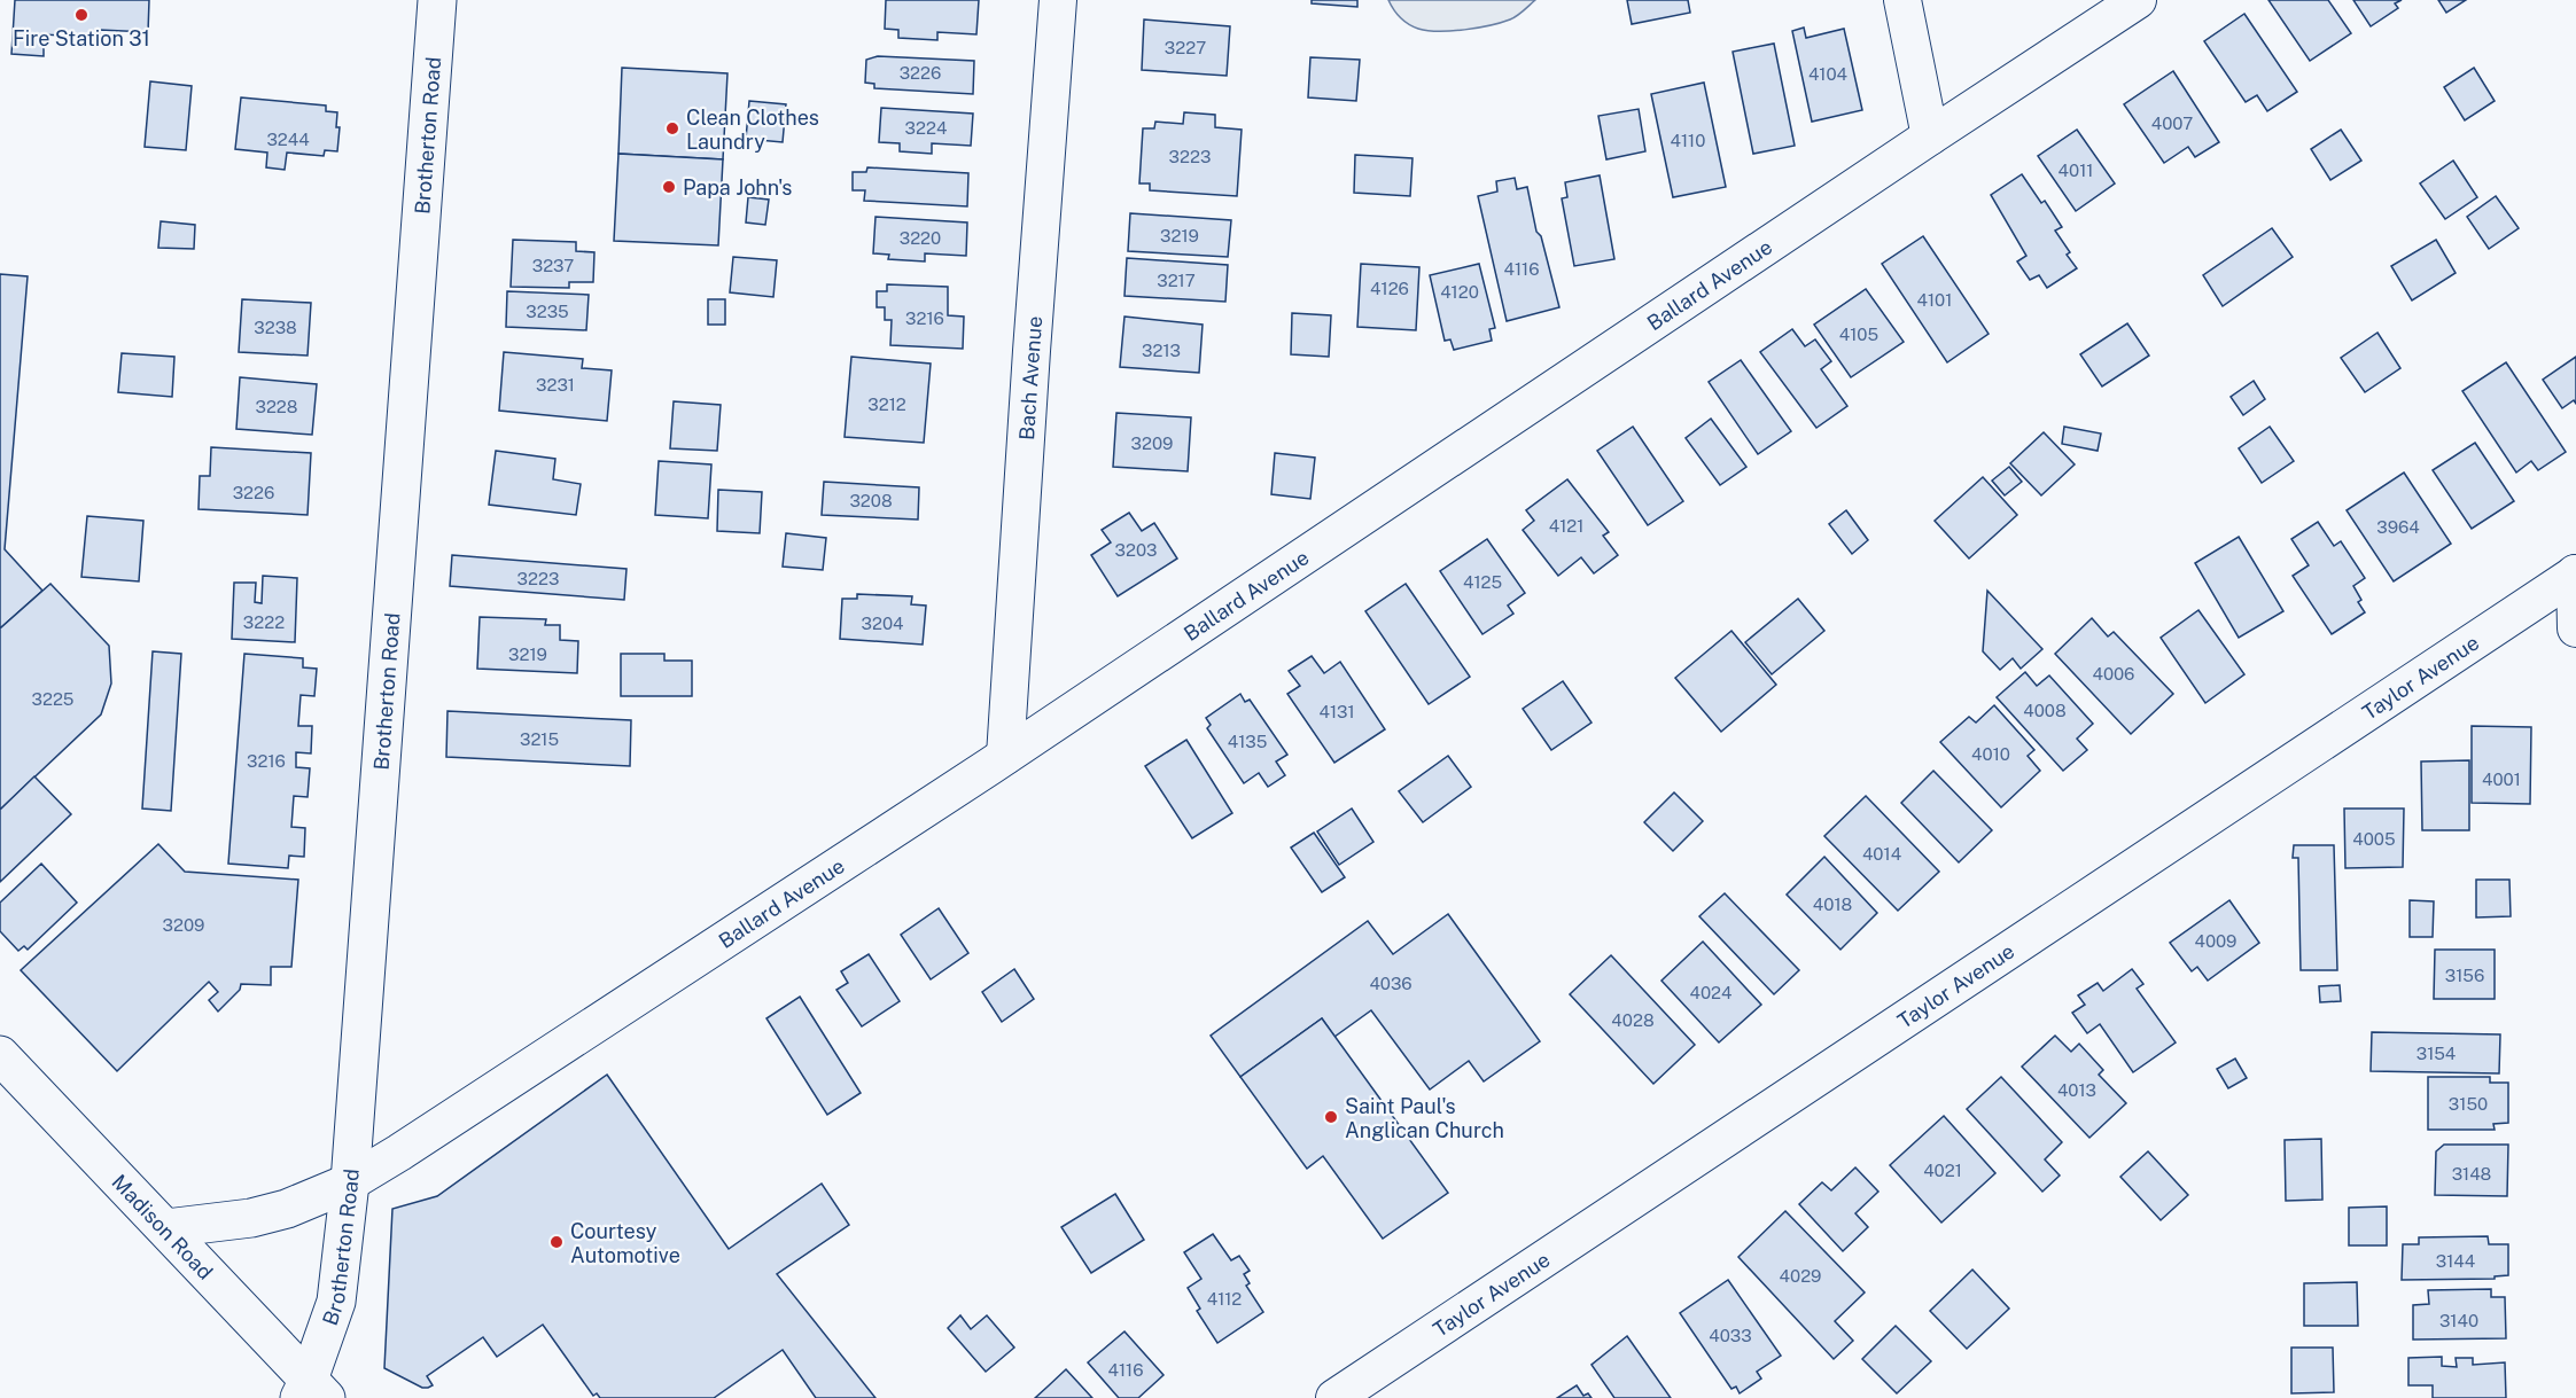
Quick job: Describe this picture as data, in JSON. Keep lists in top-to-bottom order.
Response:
{
  "streets": {
    "street": [
      "Brotherton Road",
      "Ballard Avenue",
      "Bach Avenue",
      "Taylor Avenue",
      "Madison Road"
    ]
  },
  "crossings": [
    ["Brotherton Road", "Ballard Avenue"],
    ["Brotherton Road", "Madison Road"],
    ["Ballard Avenue", "Bach Avenue"]
  ],
  "places": [
    "Fire Station 31",
    "Clean Clothes Laundry",
    "Papa John's",
    "Saint Paul's Anglican Church",
    "Courtesy Automotive"
  ],
  "house_numbers": [
    "3227",
    "3226",
    "4104",
    "4007",
    "3224",
    "3244",
    "4110",
    "3223",
    "4011",
    "3219",
    "3220",
    "3237",
    "4116",
    "3217",
    "4126",
    "4120",
    "4101",
    "3235",
    "3216",
    "3238",
    "4105",
    "3213",
    "3231",
    "3212",
    "3228",
    "3209",
    "3226",
    "3208",
    "4121",
    "3964",
    "3203",
    "3223",
    "4125",
    "3222",
    "3204",
    "3219",
    "4006",
    "3225",
    "4008",
    "4131",
    "3215",
    "4135",
    "4010",
    "3216",
    "4001",
    "4005",
    "4014",
    "4018",
    "3209",
    "4009",
    "3156",
    "4036",
    "4024",
    "4028",
    "3154",
    "4013",
    "3150",
    "4021",
    "3148",
    "3144",
    "4029",
    "4112",
    "3140",
    "4033",
    "4116"
  ]
}
